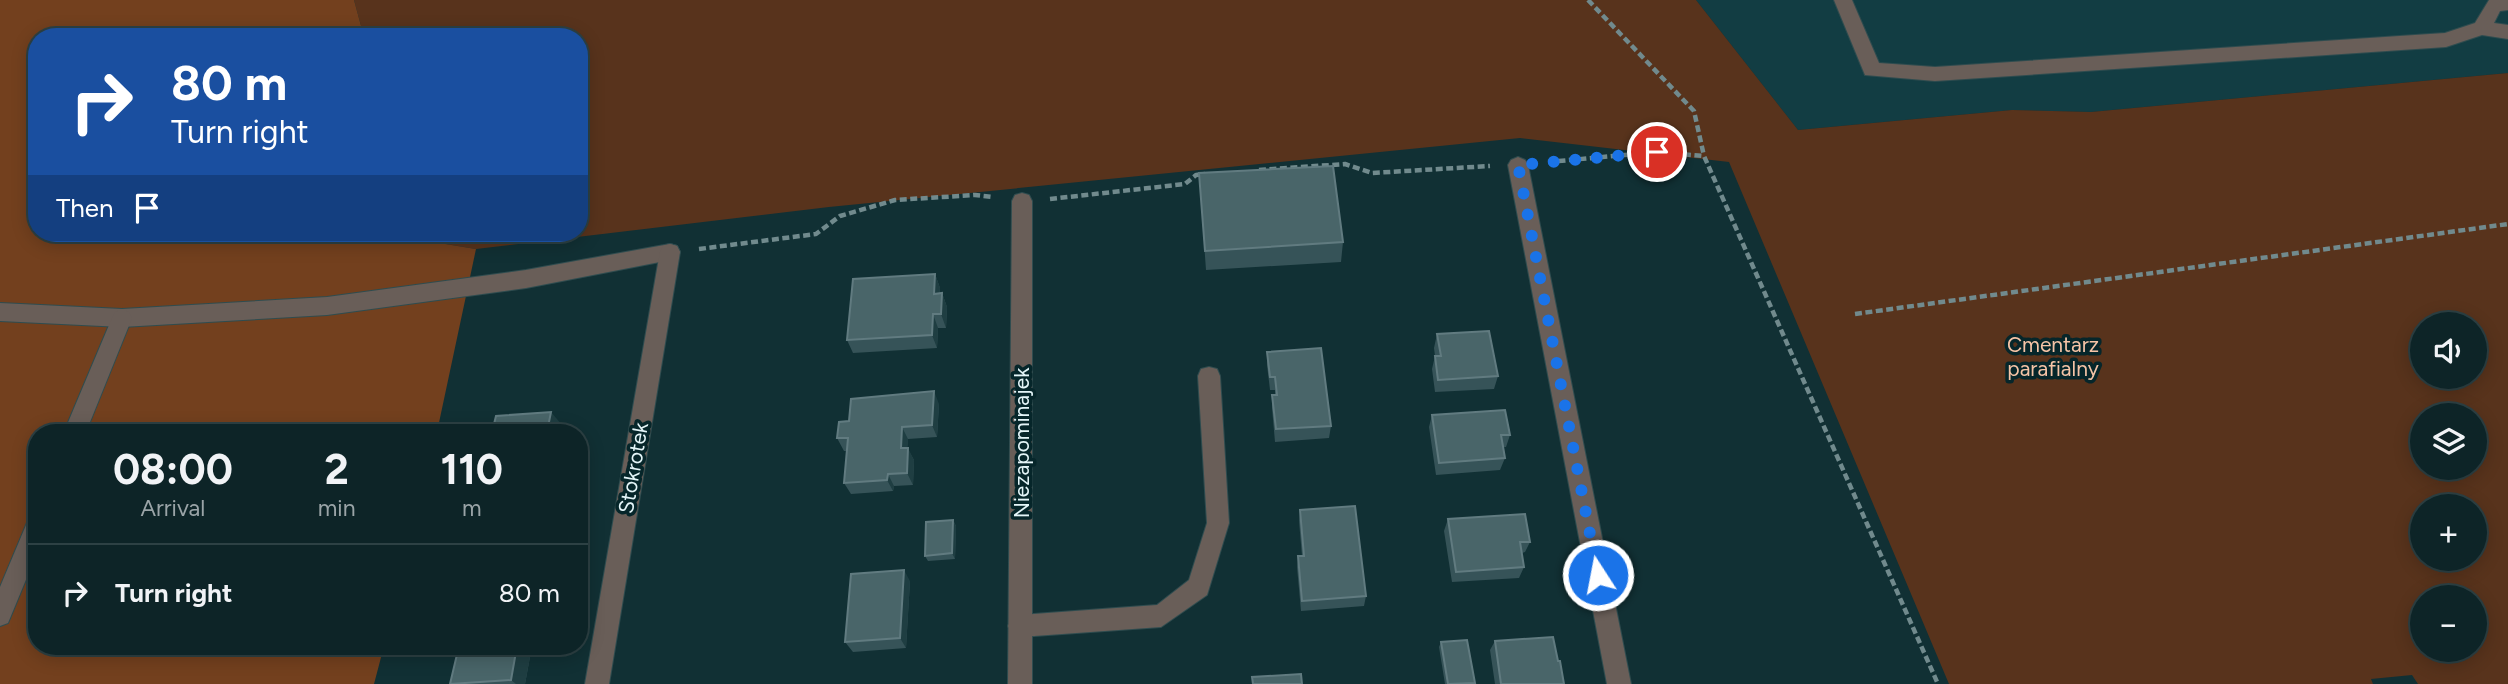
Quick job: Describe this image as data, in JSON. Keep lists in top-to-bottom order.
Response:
{
  "streets": {
    "street": ["Niezapominajek", "Stokrotek"]
  },
  "parks": ["Cmentarz parafialny"],
  "page": {
    "turn": ["80 m", "Turn right"],
    "then": "Then",
    "map_buttons": ["+", "−"],
    "eta": [
      "08:00",
      "Arrival",
      "2",
      "min",
      "110",
      "m"
    ],
    "list": [
      {
        "name": "Turn right",
        "value": "80 m"
      }
    ]
  }
}
